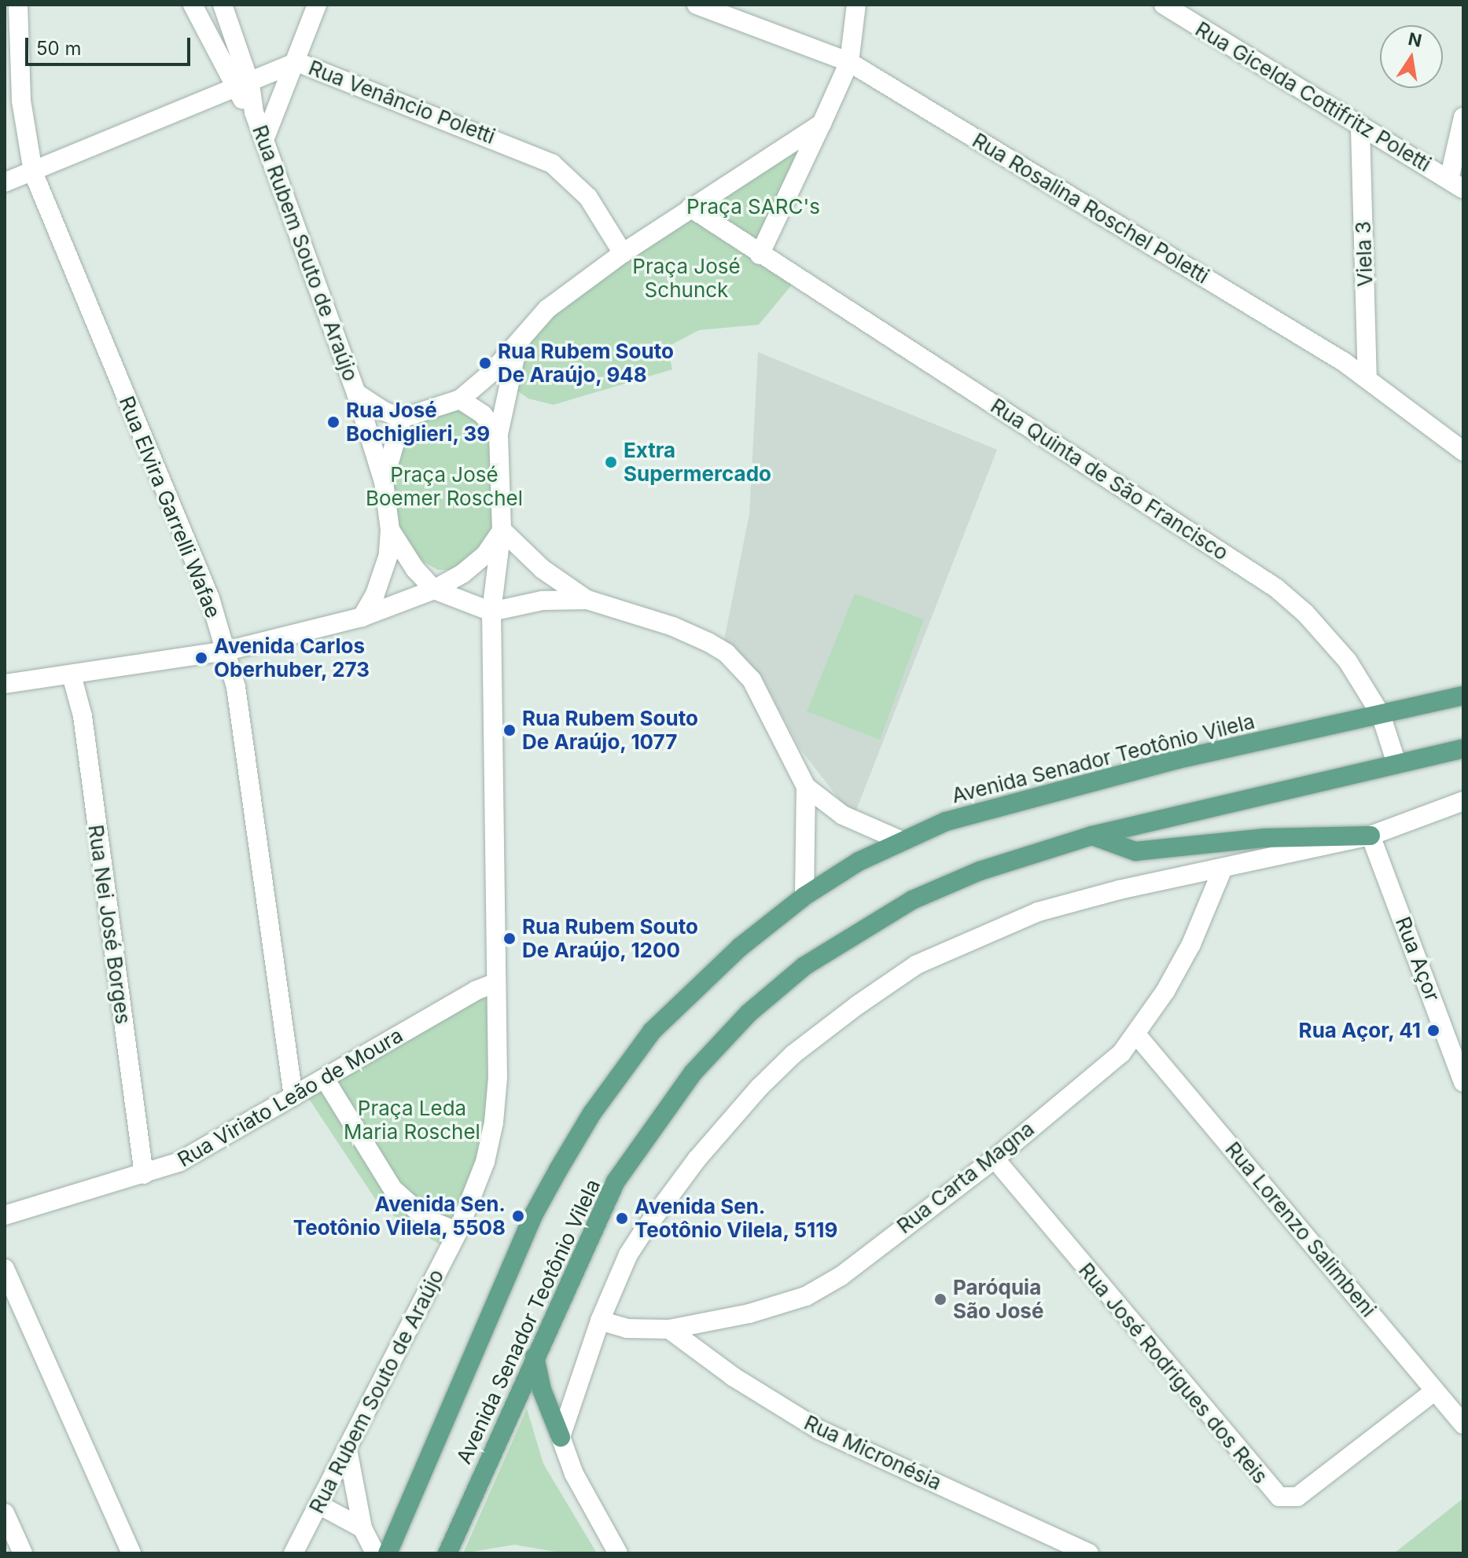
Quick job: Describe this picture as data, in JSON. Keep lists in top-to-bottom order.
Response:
{
  "streets": {
    "main road": ["Avenida Senador Teotônio Vilela"],
    "street": [
      "Rua Gicelda Cottifritz Poletti",
      "Rua Venâncio Poletti",
      "Rua Rosalina Roschel Poletti",
      "Rua Rubem Souto de Araújo",
      "Viela 3",
      "Rua Quinta de São Francisco",
      "Rua Elvira Garrelli Wafae",
      "Rua Nei José Borges",
      "Rua Açor",
      "Rua Viriato Leão de Moura",
      "Rua Carta Magna",
      "Rua Lorenzo Salimbeni",
      "Rua José Rodrigues dos Reis",
      "Rua Micronésia"
    ]
  },
  "crossings": [
    ["Rua Gicelda Cottifritz Poletti", "Viela 3"],
    ["Rua Venâncio Poletti", "Rua Rubem Souto de Araújo"],
    ["Rua Venâncio Poletti", "Rua Elvira Garrelli Wafae"],
    ["Rua Rosalina Roschel Poletti", "Viela 3"],
    ["Rua Rubem Souto de Araújo", "Rua Quinta de São Francisco"],
    ["Rua Rubem Souto de Araújo", "Rua Viriato Leão de Moura"],
    ["Rua Quinta de São Francisco", "Avenida Senador Teotônio Vilela"],
    ["Rua Elvira Garrelli Wafae", "Rua Viriato Leão de Moura"],
    ["Rua Nei José Borges", "Rua Viriato Leão de Moura"],
    ["Rua Carta Magna", "Rua Lorenzo Salimbeni"],
    ["Rua Carta Magna", "Rua José Rodrigues dos Reis"],
    ["Rua Carta Magna", "Rua Micronésia"],
    ["Rua Lorenzo Salimbeni", "Rua José Rodrigues dos Reis"]
  ],
  "parks": [
    "Praça SARC's",
    "Praça José Schunck",
    "Praça José Boemer Roschel",
    "Praça Leda Maria Roschel"
  ],
  "places": [
    "Rua Rubem Souto De Araújo, 948",
    "Rua José Bochiglieri, 39",
    "Extra Supermercado",
    "Avenida Carlos Oberhuber, 273",
    "Rua Rubem Souto De Araújo, 1077",
    "Rua Rubem Souto De Araújo, 1200",
    "Rua Açor, 41",
    "Avenida Sen. Teotônio Vilela, 5508",
    "Avenida Sen. Teotônio Vilela, 5119",
    "Paróquia São José"
  ],
  "scale_bar": "50 m",
  "north": "top"
}
